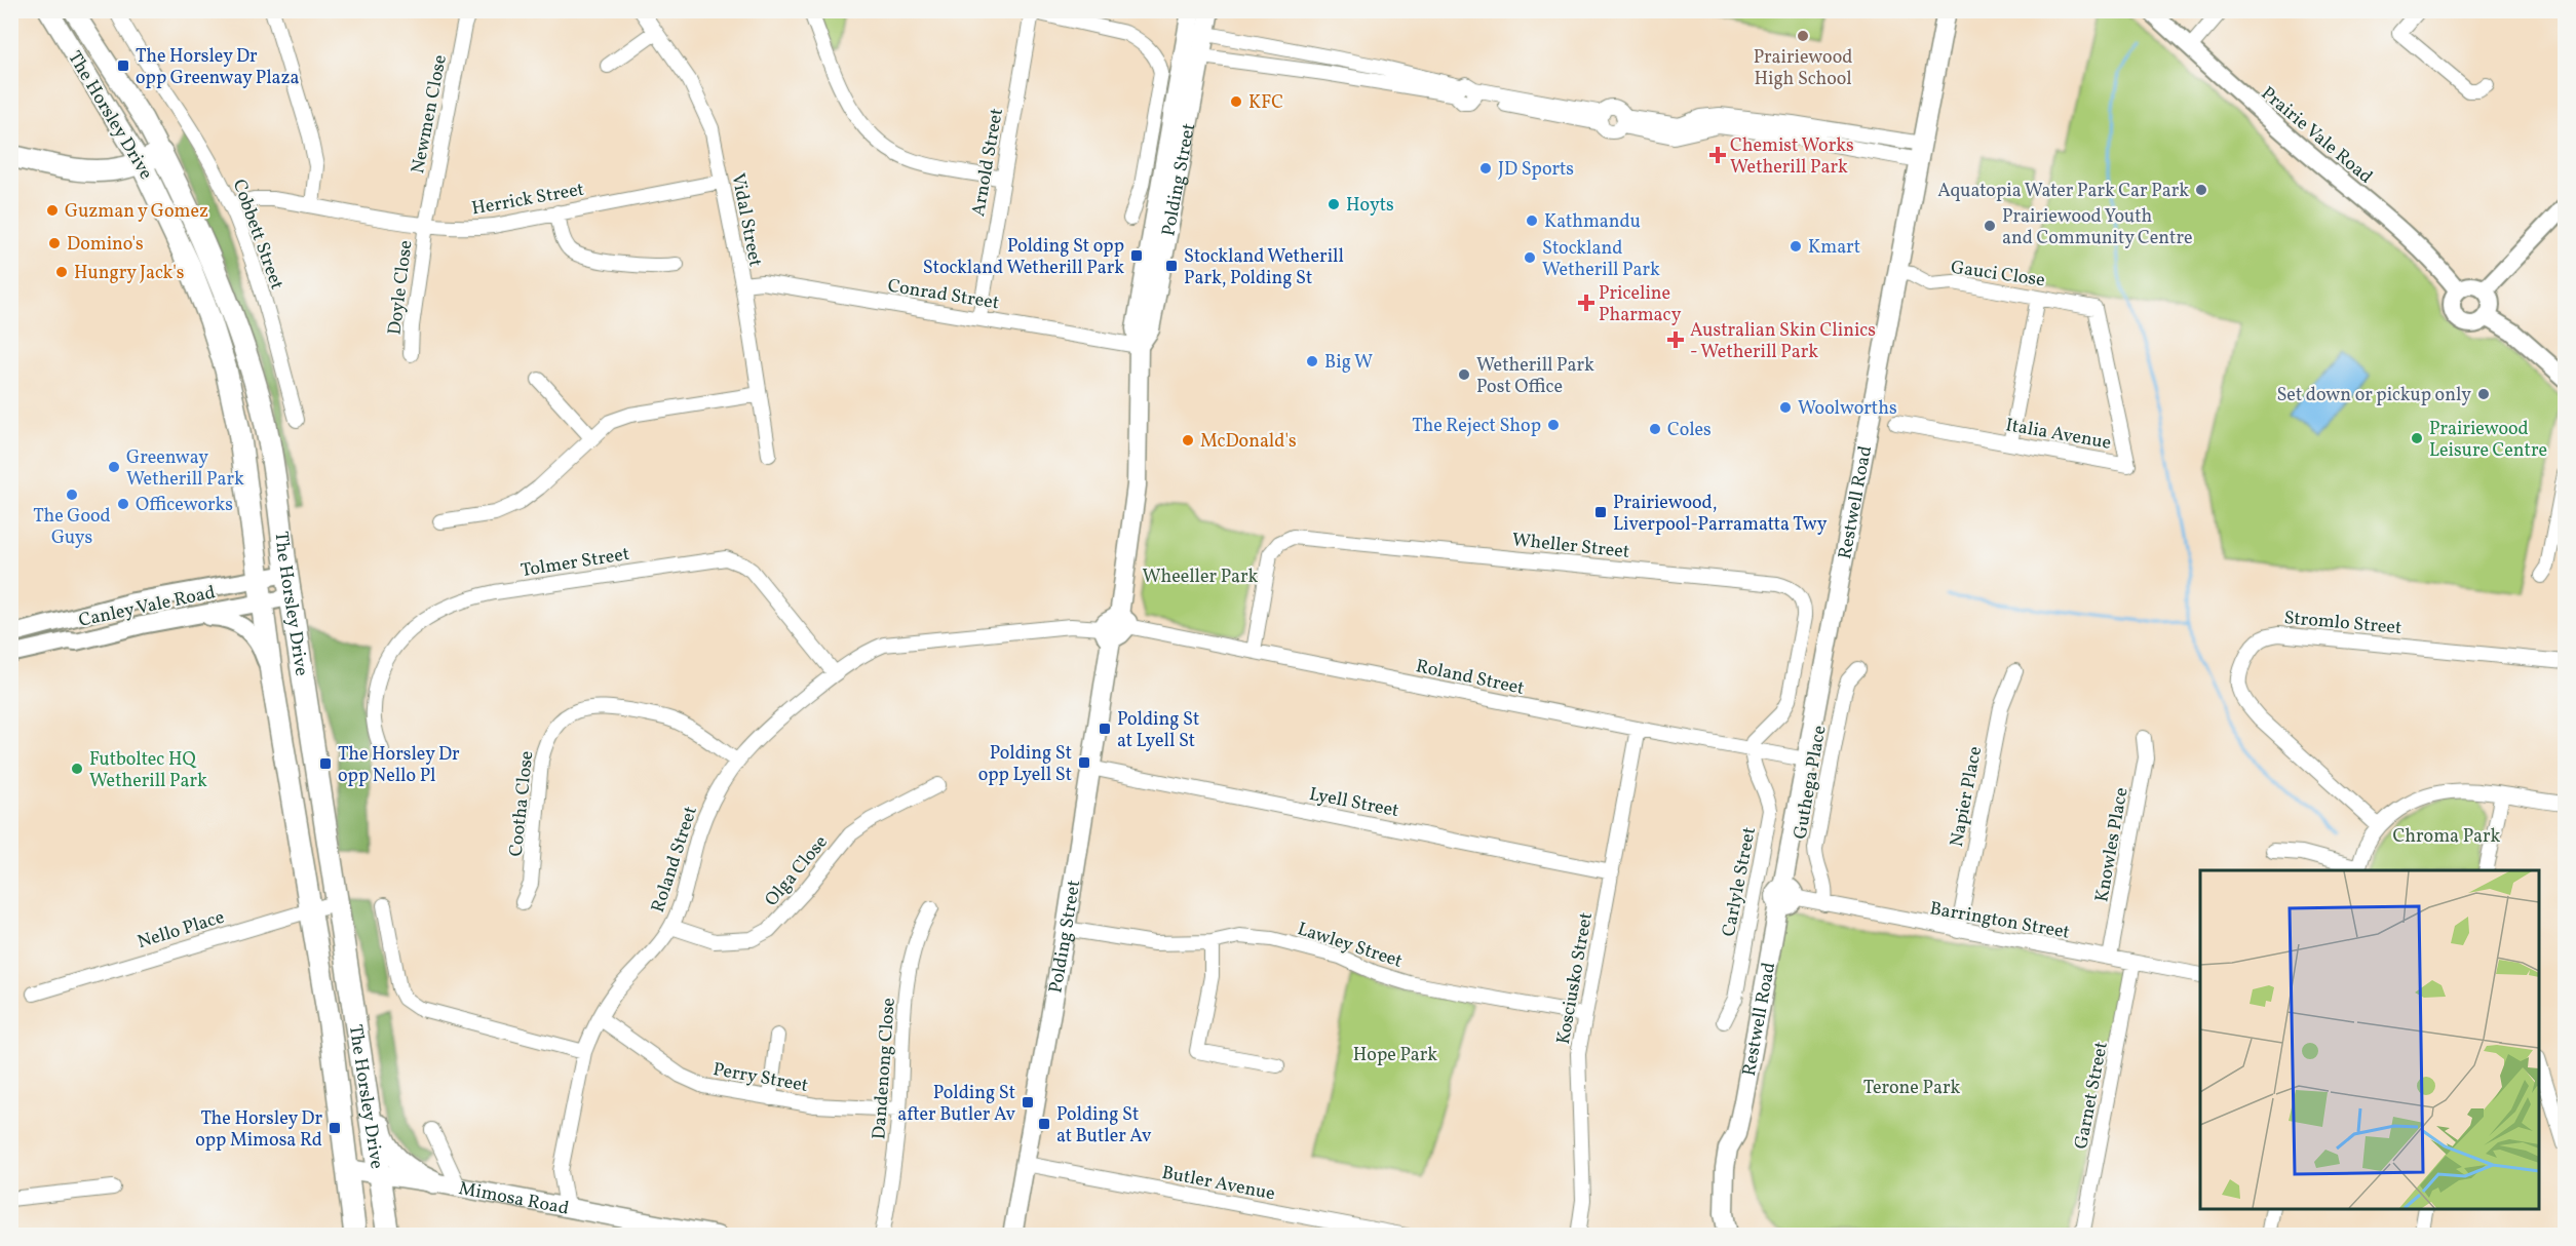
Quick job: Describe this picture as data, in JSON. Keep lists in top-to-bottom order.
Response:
{
  "streets": {
    "main road": [
      "The Horsley Drive",
      "Polding Street",
      "Restwell Road",
      "Mimosa Road"
    ],
    "street": [
      "Newmen Close",
      "Prairie Vale Road",
      "Arnold Street",
      "Herrick Street",
      "Vidal Street",
      "Cobbett Street",
      "Gauci Close",
      "Doyle Close",
      "Conrad Street",
      "Italia Avenue",
      "Wheller Street",
      "Tolmer Street",
      "Canley Vale Road",
      "Stromlo Street",
      "Roland Street",
      "Guthega Place",
      "Napier Place",
      "Lyell Street",
      "Cootha Close",
      "Knowles Place",
      "Olga Close",
      "Carlyle Street",
      "Barrington Street",
      "Nello Place",
      "Lawley Street",
      "Kosciusko Street",
      "Dandenong Close",
      "Perry Street",
      "Garnet Street",
      "Butler Avenue"
    ]
  },
  "crossings": [
    ["Newmen Close", "Herrick Street"],
    ["Newmen Close", "Doyle Close"],
    ["The Horsley Drive", "Canley Vale Road"],
    ["The Horsley Drive", "Nello Place"],
    ["The Horsley Drive", "Mimosa Road"],
    ["Arnold Street", "Conrad Street"],
    ["Polding Street", "Conrad Street"],
    ["Polding Street", "Roland Street"],
    ["Polding Street", "Lyell Street"],
    ["Polding Street", "Lawley Street"],
    ["Polding Street", "Butler Avenue"],
    ["Herrick Street", "Vidal Street"],
    ["Herrick Street", "Cobbett Street"],
    ["Herrick Street", "Doyle Close"],
    ["Vidal Street", "Conrad Street"],
    ["Gauci Close", "Italia Avenue"],
    ["Gauci Close", "Restwell Road"],
    ["Restwell Road", "Roland Street"],
    ["Restwell Road", "Barrington Street"],
    ["Wheller Street", "Roland Street"],
    ["Wheller Street", "Carlyle Street"],
    ["Tolmer Street", "Roland Street"],
    ["Roland Street", "Cootha Close"],
    ["Roland Street", "Olga Close"],
    ["Roland Street", "Carlyle Street"],
    ["Roland Street", "Kosciusko Street"],
    ["Roland Street", "Perry Street"],
    ["Roland Street", "Mimosa Road"],
    ["Guthega Place", "Barrington Street"],
    ["Napier Place", "Barrington Street"],
    ["Lyell Street", "Kosciusko Street"],
    ["Knowles Place", "Barrington Street"],
    ["Barrington Street", "Garnet Street"],
    ["Lawley Street", "Kosciusko Street"],
    ["Dandenong Close", "Perry Street"]
  ],
  "parks": [
    "Wheeller Park",
    "Chroma Park",
    "Hope Park",
    "Terone Park"
  ],
  "places": {
    "other": [
      "Prairiewood High School",
      "KFC",
      "JD Sports",
      "Aquatopia Water Park Car Park",
      "Hoyts",
      "Guzman y Gomez",
      "Kathmandu",
      "Prairiewood Youth and Community Centre",
      "Domino's",
      "Kmart",
      "Stockland Wetherill Park",
      "Hungry Jack's",
      "Big W",
      "Wetherill Park Post Office",
      "Set down or pickup only",
      "Woolworths",
      "The Reject Shop",
      "Coles",
      "Prairiewood Leisure Centre",
      "McDonald's",
      "Greenway Wetherill Park",
      "The Good Guys",
      "Officeworks",
      "Futboltec HQ Wetherill Park"
    ],
    "transit": [
      "The Horsley Dr opp Greenway Plaza",
      "Polding St opp Stockland Wetherill Park",
      "Stockland Wetherill Park, Polding St",
      "Prairiewood, Liverpool-Parramatta Twy",
      "Polding St at Lyell St",
      "Polding St opp Lyell St",
      "The Horsley Dr opp Nello Pl",
      "Polding St after Butler Av",
      "Polding St at Butler Av",
      "The Horsley Dr opp Mimosa Rd"
    ],
    "health": ["Chemist Works Wetherill Park", "Priceline Pharmacy", "Australian Skin Clinics - Wetherill Park"]
  }
}
